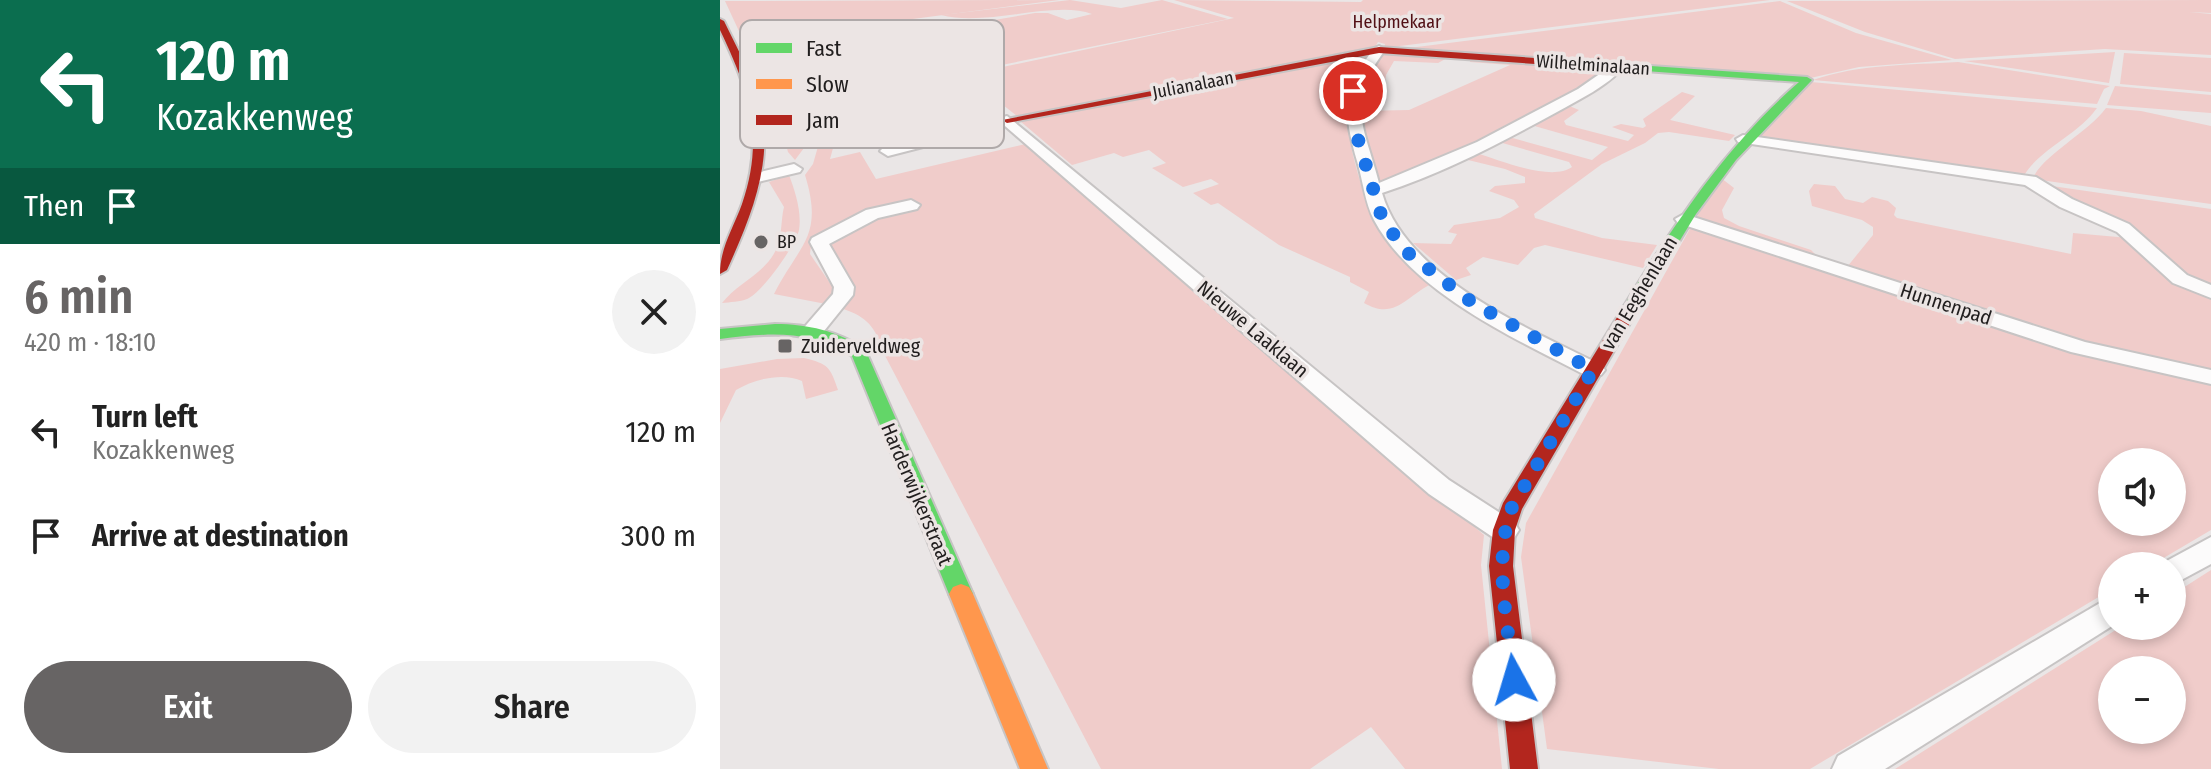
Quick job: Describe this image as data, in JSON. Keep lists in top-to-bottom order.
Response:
{
  "streets": {
    "street": [
      "Wilhelminalaan",
      "Julianalaan",
      "van Eeghenlaan",
      "Hunnenpad",
      "Nieuwe Laaklaan",
      "Harderwijkerstraat"
    ]
  },
  "crossings": [
    ["Wilhelminalaan", "Julianalaan"],
    ["Wilhelminalaan", "van Eeghenlaan"],
    ["Julianalaan", "Nieuwe Laaklaan"],
    ["van Eeghenlaan", "Hunnenpad"],
    ["van Eeghenlaan", "Nieuwe Laaklaan"]
  ],
  "parks": ["Helpmekaar"],
  "places": {
    "other": ["BP"],
    "transit": ["Zuiderveldweg"]
  },
  "legend": ["Fast", "Slow", "Jam"],
  "page": {
    "turn": ["120 m", "Kozakkenweg"],
    "then": "Then",
    "heading": ["6 min", "420 m · 18:10"],
    "list": [
      {
        "name": "Turn left",
        "note": "Kozakkenweg",
        "value": "120 m"
      },
      {
        "name": "Arrive at destination",
        "value": "300 m"
      }
    ],
    "map_buttons": ["+", "−"],
    "buttons": ["Exit", "Share"]
  }
}
